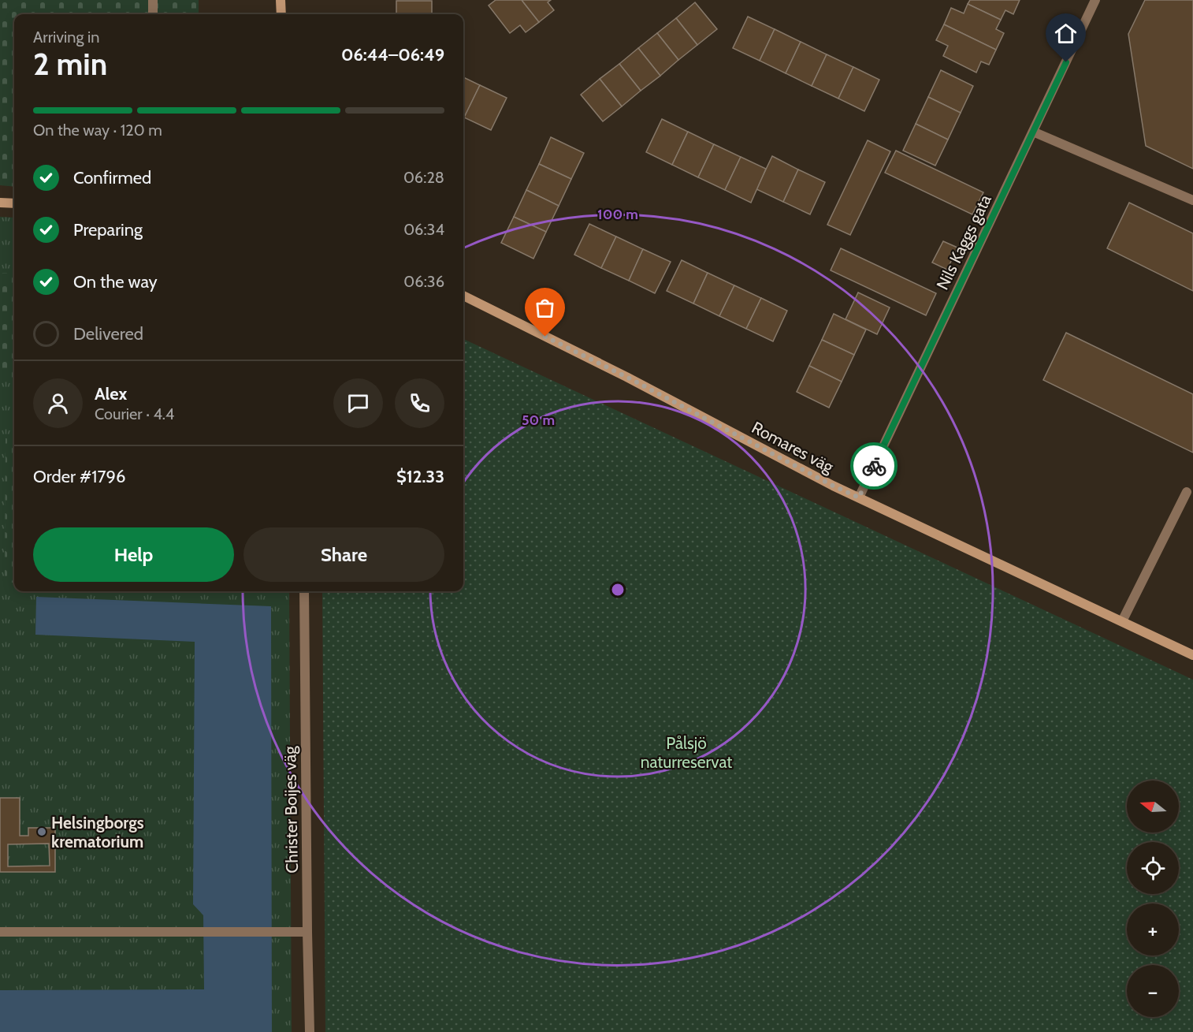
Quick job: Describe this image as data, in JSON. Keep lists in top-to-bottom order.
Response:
{
  "streets": {
    "street": ["Nils Kaggs gata", "Romares väg", "Christer Boijes väg"]
  },
  "crossings": [
    ["Nils Kaggs gata", "Romares väg"]
  ],
  "parks": ["Pålsjö naturreservat"],
  "places": ["Helsingborgs krematorium"],
  "north": "left",
  "page": {
    "heading": ["2 min", "Arriving in", "06:44–06:49"],
    "panel": [
      "Alex",
      "Courier · 4.4",
      "Order #1796",
      "$12.33"
    ],
    "bar": "On the way · 120 m",
    "list": [
      ["Confirmed", "06:28"],
      ["Preparing", "06:34"],
      ["On the way", "06:36"],
      "Delivered"
    ],
    "buttons": ["Help", "Share"],
    "map_buttons": ["+", "−"]
  },
  "rings": ["100 m", "50 m"]
}
